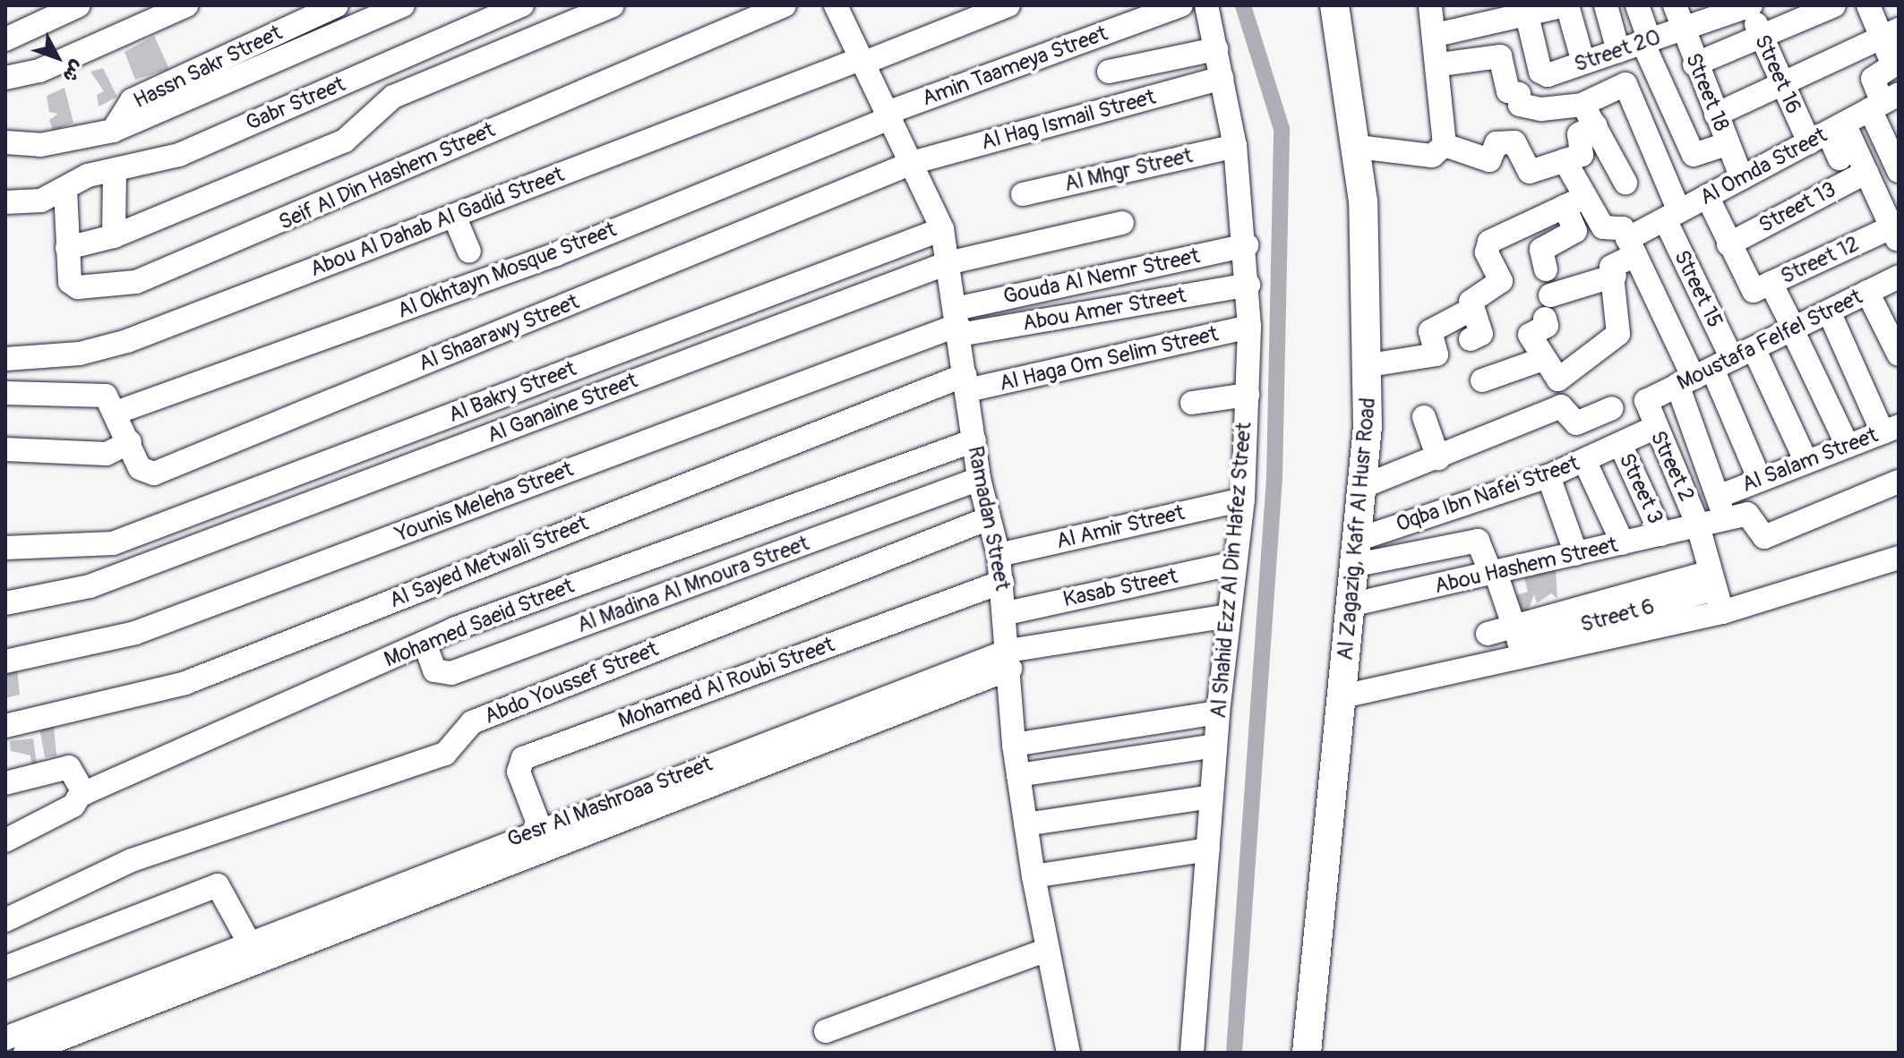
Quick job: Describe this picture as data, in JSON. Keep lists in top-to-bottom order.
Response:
{
  "streets": {
    "main road": ["Al Zagazig, Kafr Al Husr Road"],
    "street": [
      "Street 20",
      "Amin Taameya Street",
      "Hassn Sakr Street",
      "Street 16",
      "Street 18",
      "Gabr Street",
      "Al Hag Ismail Street",
      "Al Omda Street",
      "Al Mhgr Street",
      "Seif Al Din Hashem Street",
      "Street 13",
      "Abou Al Dahab Al Gadid Street",
      "Street 12",
      "Al Okhtayn Mosque Street",
      "Gouda Al Nemr Street",
      "Street 15",
      "Abou Amer Street",
      "Al Shaarawy Street",
      "Moustafa Felfel Street",
      "Al Haga Om Selim Street",
      "Al Bakry Street",
      "Al Ganaine Street",
      "Al Salam Street",
      "Street 2",
      "Street 3",
      "Oqba Ibn Nafei Street",
      "Younis Meleha Street",
      "Ramadan Street",
      "Al Amir Street",
      "Al Sayed Metwali Street",
      "Abou Hashem Street",
      "Al Shahid Ezz Al Din Hafez Street",
      "Al Madina Al Mnoura Street",
      "Kasab Street",
      "Street 6",
      "Mohamed Saeid Street",
      "Abdo Youssef Street",
      "Mohamed Al Roubi Street",
      "Gesr Al Mashroaa Street"
    ]
  },
  "crossings": [
    ["Street 20", "Street 16"],
    ["Street 20", "Street 18"],
    ["Amin Taameya Street", "Al Okhtayn Mosque Street"],
    ["Amin Taameya Street", "Ramadan Street"],
    ["Street 16", "Al Omda Street"],
    ["Street 18", "Al Omda Street"],
    ["Gabr Street", "Seif Al Din Hashem Street"],
    ["Al Hag Ismail Street", "Al Shaarawy Street"],
    ["Al Hag Ismail Street", "Ramadan Street"],
    ["Al Hag Ismail Street", "Al Shahid Ezz Al Din Hafez Street"],
    ["Al Omda Street", "Street 15"],
    ["Al Mhgr Street", "Al Shahid Ezz Al Din Hafez Street"],
    ["Abou Al Dahab Al Gadid Street", "Ramadan Street"],
    ["Al Okhtayn Mosque Street", "Al Shaarawy Street"],
    ["Al Okhtayn Mosque Street", "Ramadan Street"],
    ["Gouda Al Nemr Street", "Abou Amer Street"],
    ["Gouda Al Nemr Street", "Younis Meleha Street"],
    ["Gouda Al Nemr Street", "Ramadan Street"],
    ["Gouda Al Nemr Street", "Al Shahid Ezz Al Din Hafez Street"],
    ["Street 15", "Moustafa Felfel Street"],
    ["Abou Amer Street", "Younis Meleha Street"],
    ["Abou Amer Street", "Ramadan Street"],
    ["Abou Amer Street", "Al Shahid Ezz Al Din Hafez Street"],
    ["Al Shaarawy Street", "Ramadan Street"],
    ["Moustafa Felfel Street", "Street 2"],
    ["Moustafa Felfel Street", "Oqba Ibn Nafei Street"],
    ["Al Haga Om Selim Street", "Ramadan Street"],
    ["Al Haga Om Selim Street", "Al Sayed Metwali Street"],
    ["Al Haga Om Selim Street", "Al Shahid Ezz Al Din Hafez Street"],
    ["Al Bakry Street", "Ramadan Street"],
    ["Al Ganaine Street", "Ramadan Street"],
    ["Al Salam Street", "Street 2"],
    ["Al Salam Street", "Abou Hashem Street"],
    ["Street 2", "Oqba Ibn Nafei Street"],
    ["Street 2", "Abou Hashem Street"],
    ["Street 2", "Street 6"],
    ["Street 3", "Oqba Ibn Nafei Street"],
    ["Street 3", "Abou Hashem Street"],
    ["Oqba Ibn Nafei Street", "Al Zagazig, Kafr Al Husr Road"],
    ["Younis Meleha Street", "Ramadan Street"],
    ["Ramadan Street", "Al Amir Street"],
    ["Ramadan Street", "Al Sayed Metwali Street"],
    ["Ramadan Street", "Al Madina Al Mnoura Street"],
    ["Ramadan Street", "Kasab Street"],
    ["Ramadan Street", "Mohamed Saeid Street"],
    ["Ramadan Street", "Abdo Youssef Street"],
    ["Ramadan Street", "Mohamed Al Roubi Street"],
    ["Ramadan Street", "Gesr Al Mashroaa Street"],
    ["Al Amir Street", "Al Shahid Ezz Al Din Hafez Street"],
    ["Al Zagazig, Kafr Al Husr Road", "Abou Hashem Street"],
    ["Al Shahid Ezz Al Din Hafez Street", "Kasab Street"],
    ["Al Shahid Ezz Al Din Hafez Street", "Gesr Al Mashroaa Street"],
    ["Al Madina Al Mnoura Street", "Mohamed Saeid Street"],
    ["Mohamed Al Roubi Street", "Gesr Al Mashroaa Street"]
  ],
  "north": "bottom right"
}
